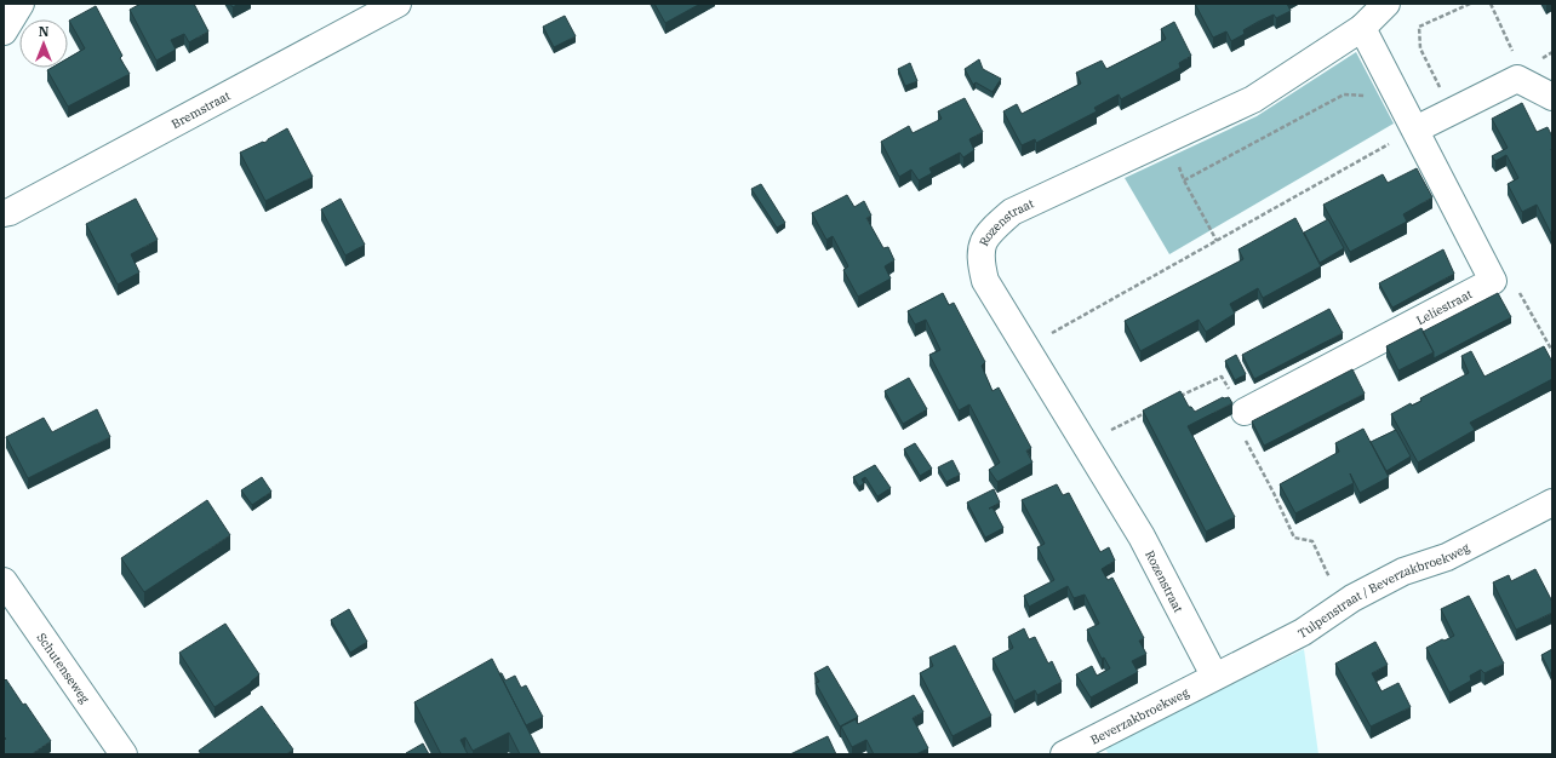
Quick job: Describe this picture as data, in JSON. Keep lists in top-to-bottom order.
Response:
{
  "streets": {
    "street": [
      "Bremstraat",
      "Rozenstraat",
      "Leliestraat",
      "Tulpenstraat / Beverzakbroekweg",
      "Schutenseweg",
      "Beverzakbroekweg"
    ]
  },
  "crossings": [
    ["Rozenstraat", "Tulpenstraat / Beverzakbroekweg"],
    ["Rozenstraat", "Beverzakbroekweg"],
    ["Tulpenstraat / Beverzakbroekweg", "Beverzakbroekweg"]
  ],
  "north": "top"
}
